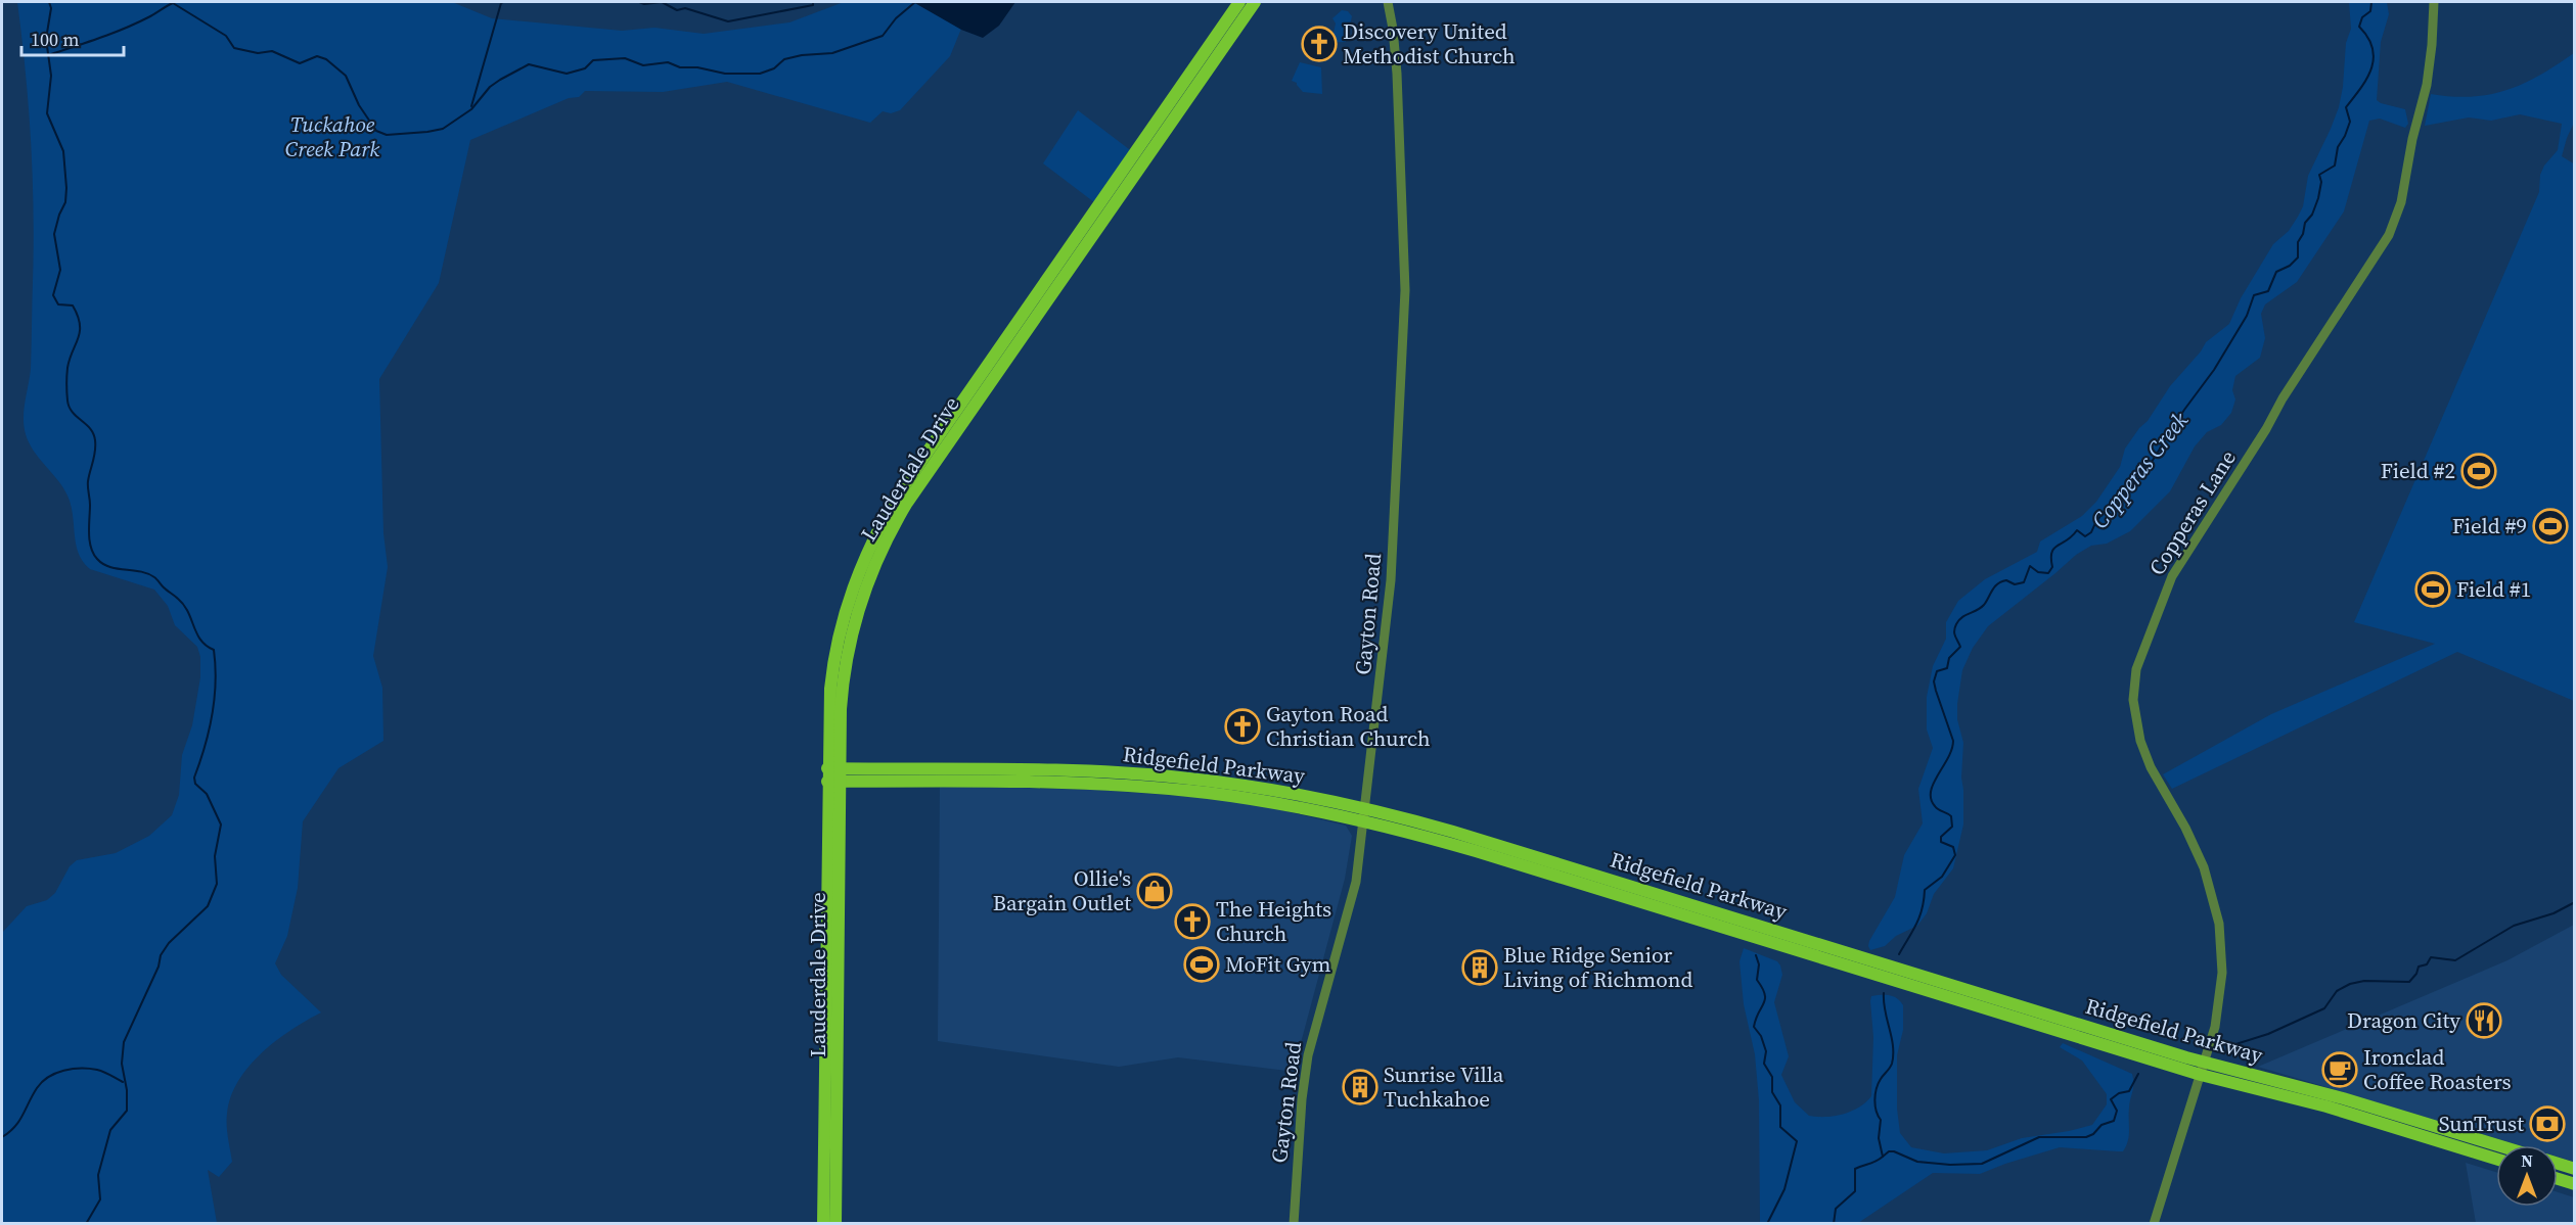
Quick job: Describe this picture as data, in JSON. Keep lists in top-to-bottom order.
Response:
{
  "streets": {
    "main road": ["Lauderdale Drive", "Ridgefield Parkway"],
    "street": ["Copperas Lane", "Gayton Road"]
  },
  "crossings": [
    ["Lauderdale Drive", "Ridgefield Parkway"],
    ["Copperas Lane", "Ridgefield Parkway"],
    ["Gayton Road", "Ridgefield Parkway"]
  ],
  "water": ["Copperas Creek"],
  "parks": ["Tuckahoe Creek Park"],
  "places": {
    "church": ["Discovery United Methodist Church", "Gayton Road Christian Church", "The Heights Church"],
    "sports": [
      "Field #2",
      "Field #9",
      "Field #1",
      "MoFit Gym"
    ],
    "shop": ["Ollie's Bargain Outlet"],
    "building": ["Blue Ridge Senior Living of Richmond", "Sunrise Villa Tuchkahoe"],
    "restaurant": ["Dragon City"],
    "cafe": ["Ironclad Coffee Roasters"],
    "bank": ["SunTrust"]
  },
  "scale_bar": "100 m",
  "north": "top"
}
